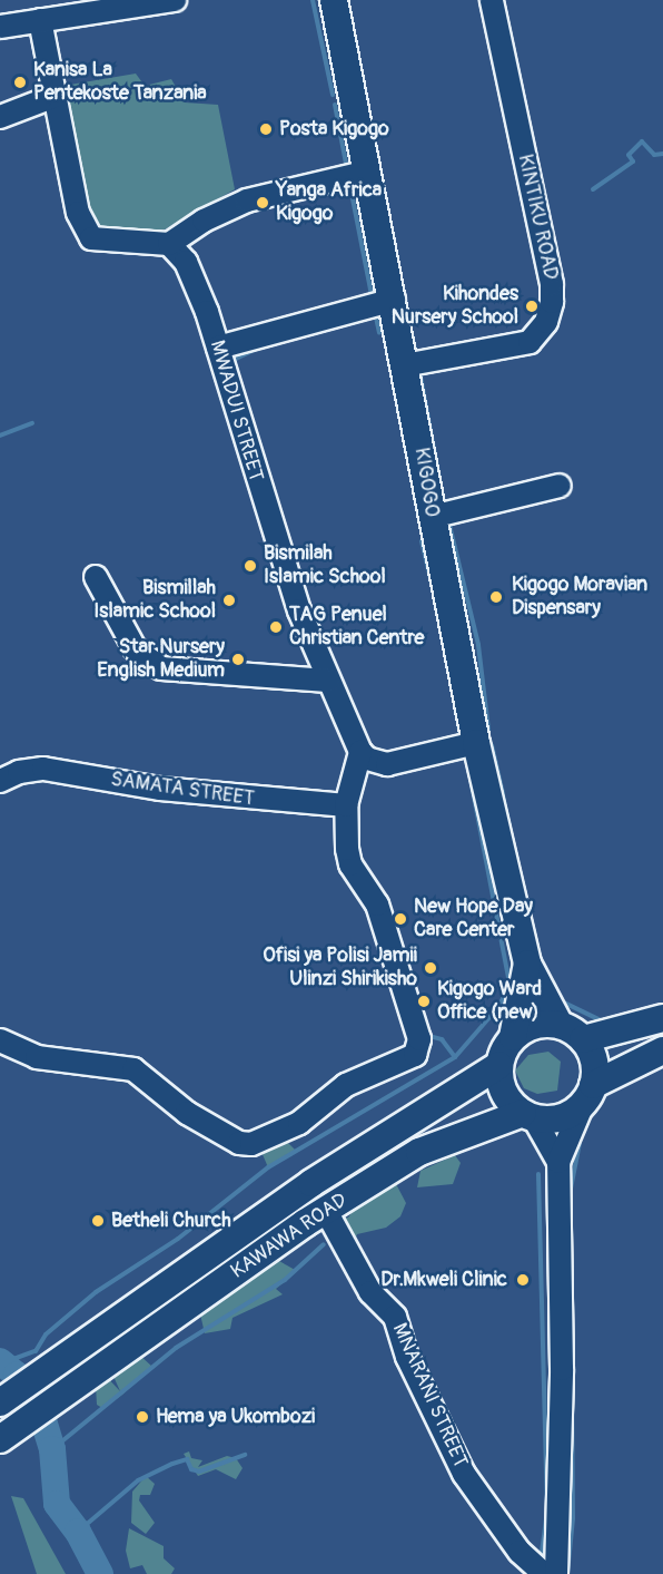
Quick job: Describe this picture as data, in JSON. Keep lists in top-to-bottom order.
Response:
{
  "streets": {
    "main road": ["KIGOGO", "KAWAWA ROAD"],
    "street": [
      "KINTIKU ROAD",
      "MWADUI STREET",
      "SAMATA STREET",
      "MNARANI STREET"
    ]
  },
  "crossings": [
    ["KINTIKU ROAD", "KIGOGO"],
    ["KAWAWA ROAD", "MNARANI STREET"]
  ],
  "places": [
    "Kanisa La Pentekoste Tanzania",
    "Posta Kigogo",
    "Yanga Africa Kigogo",
    "Kihondes Nursery School",
    "Bismilah Islamic School",
    "Kigogo Moravian Dispensary",
    "Bismillah Islamic School",
    "TAG Penuel Christian Centre",
    "Star Nursery English Medium",
    "New Hope Day Care Center",
    "Ofisi ya Polisi Jamii Ulinzi Shirikisho",
    "Kigogo Ward Office (new)",
    "Betheli Church",
    "Dr.Mkweli Clinic",
    "Hema ya Ukombozi"
  ]
}
